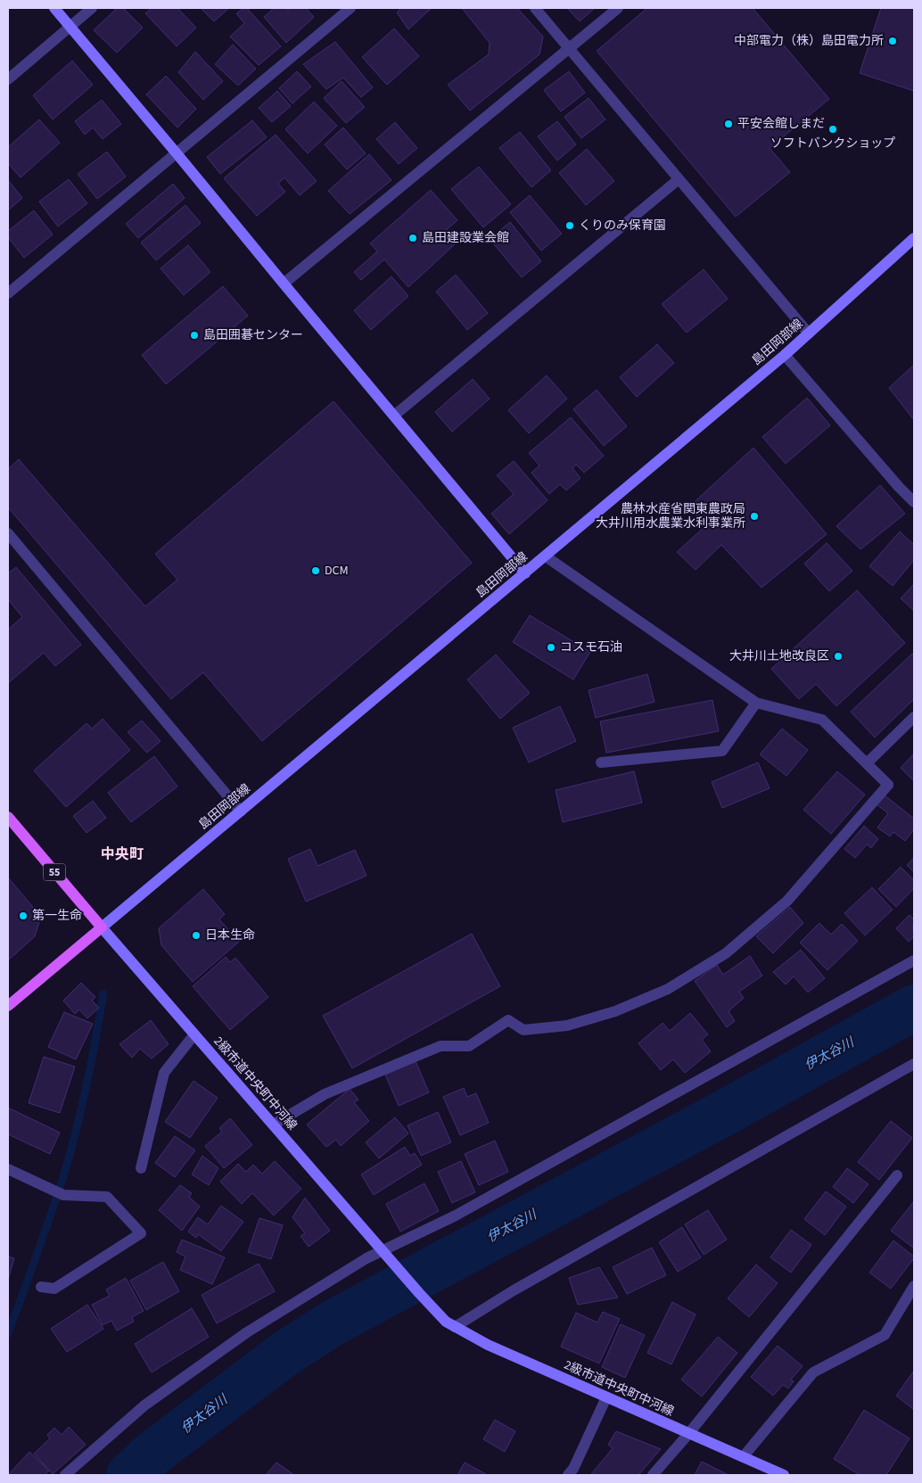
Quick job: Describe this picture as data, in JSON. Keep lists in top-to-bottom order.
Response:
{
  "streets": {
    "main road": ["55"],
    "street": ["島田岡部線", "2級市道中央町中河線"]
  },
  "crossings": [
    ["島田岡部線", "55"],
    ["島田岡部線", "2級市道中央町中河線"],
    ["55", "2級市道中央町中河線"]
  ],
  "districts": ["中央町"],
  "water": ["伊太谷川"],
  "places": [
    "中部電力（株）島田電力所",
    "平安会館しまだ",
    "ソフトバンクショップ",
    "くりのみ保育園",
    "島田建設業会館",
    "島田囲碁センター",
    "農林水産省関東農政局 大井川用水農業水利事業所",
    "DCM",
    "コスモ石油",
    "大井川土地改良区",
    "第一生命",
    "日本生命"
  ]
}
